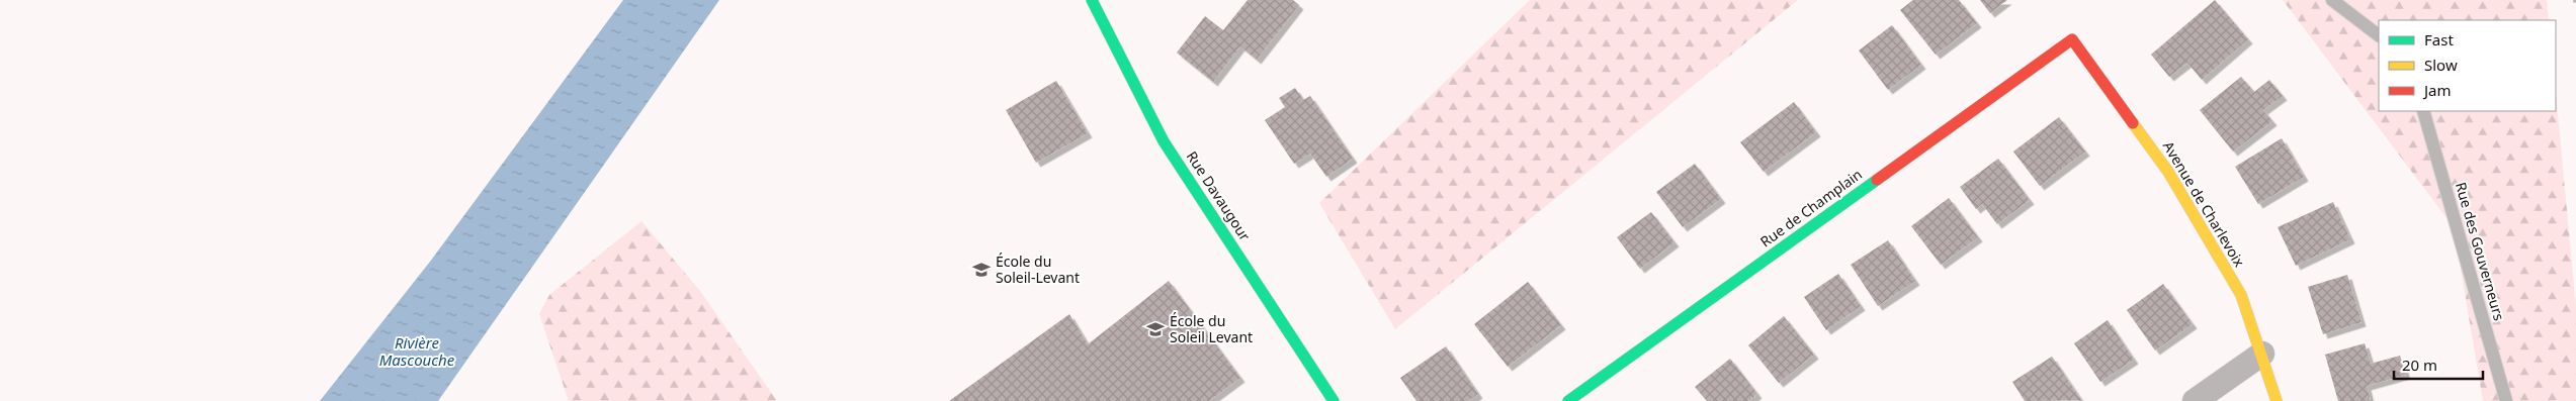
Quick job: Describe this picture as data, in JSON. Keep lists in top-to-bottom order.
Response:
{
  "streets": {
    "street": ["Rue Davaugour", "Avenue de Charlevoix", "Rue de Champlain"],
    "lane": ["Rue des Gouverneurs"]
  },
  "crossings": [
    ["Avenue de Charlevoix", "Rue de Champlain"]
  ],
  "water": ["Rivière Mascouche"],
  "places": {
    "school or university": ["École du Soleil-Levant", "École du Soleil Levant"]
  },
  "legend": ["Fast", "Slow", "Jam"],
  "scale_bar": "20 m"
}
